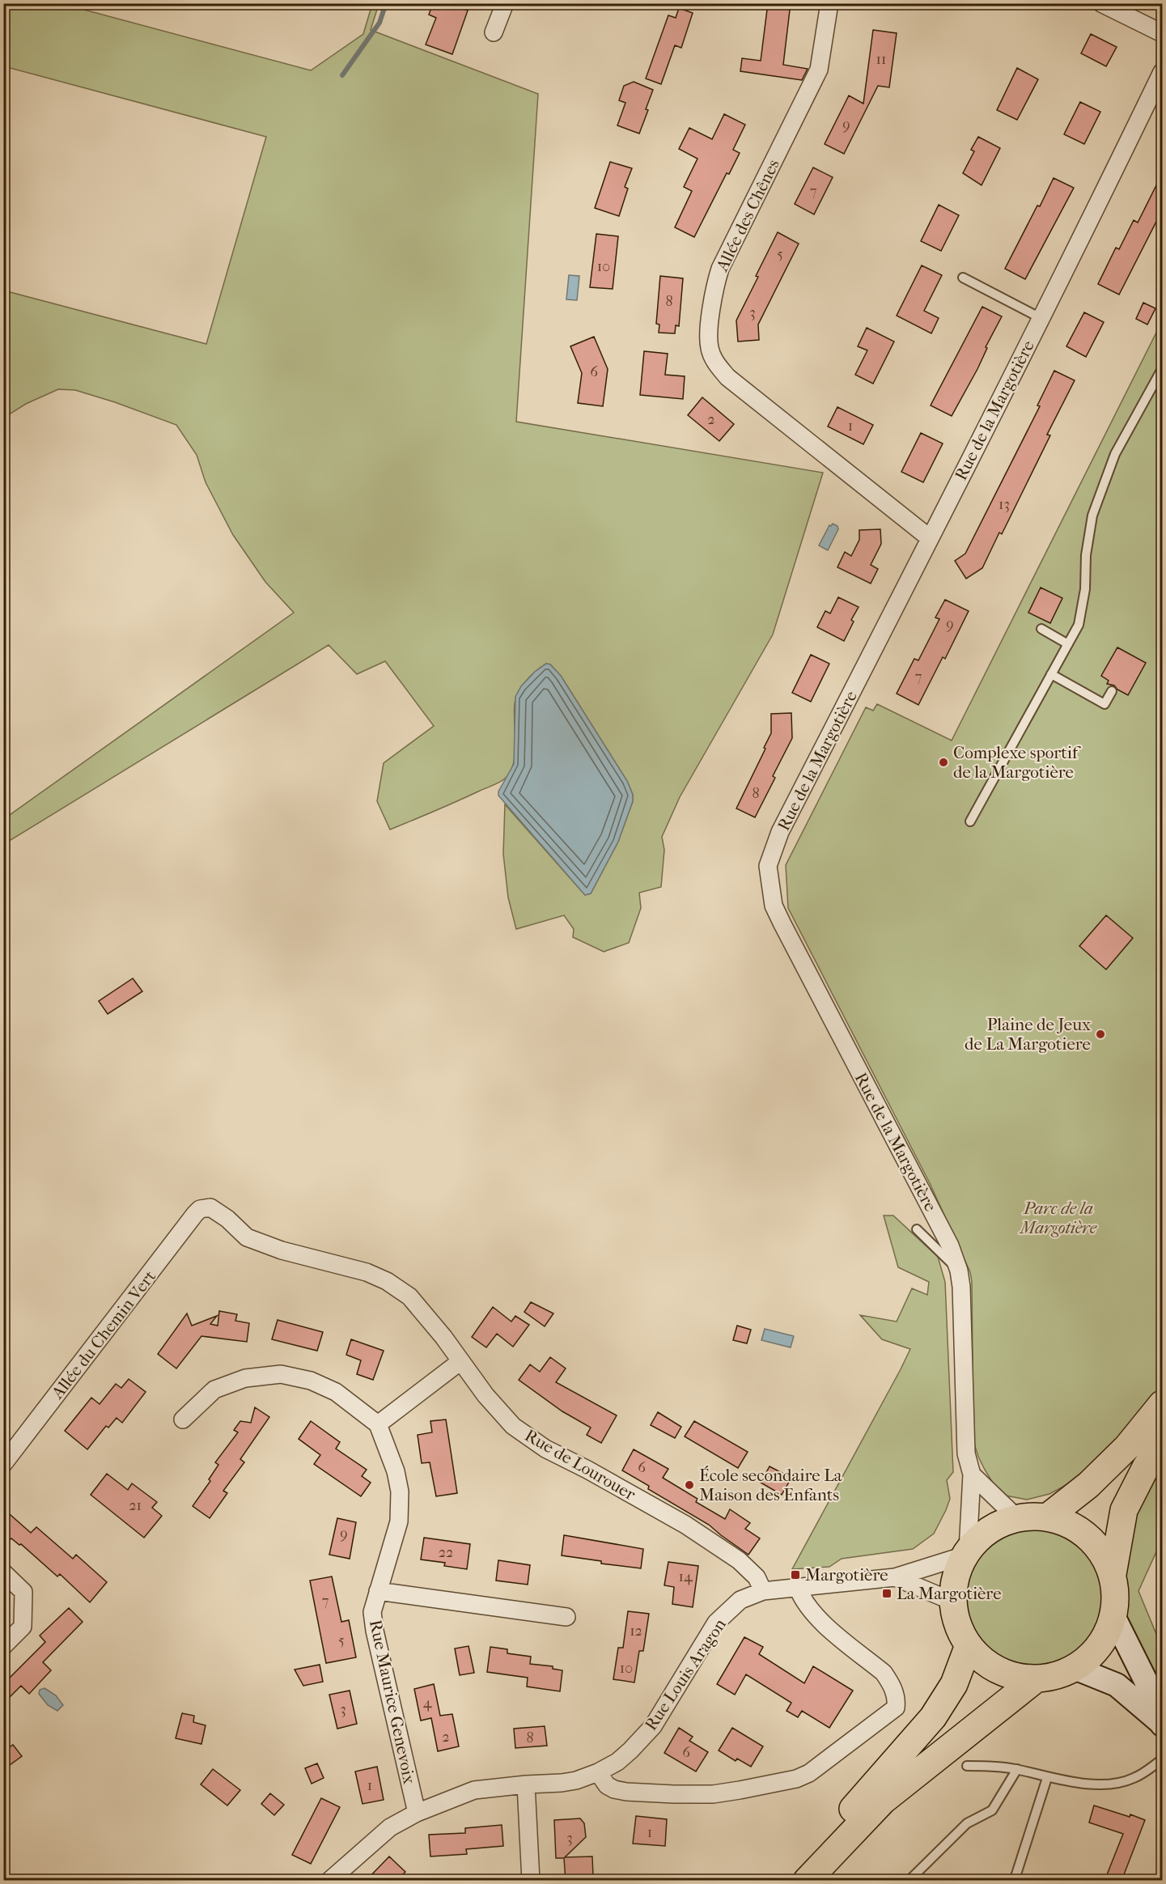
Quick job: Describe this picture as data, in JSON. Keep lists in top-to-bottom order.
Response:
{
  "streets": {
    "street": [
      "Allée des Chênes",
      "Rue de la Margotière",
      "Allée du Chemin Vert",
      "Rue de Lourouer",
      "Rue Louis Aragon",
      "Rue Maurice Genevoix"
    ]
  },
  "crossings": [
    ["Allée des Chênes", "Rue de la Margotière"],
    ["Rue de la Margotière", "Rue Louis Aragon"],
    ["Allée du Chemin Vert", "Rue de Lourouer"],
    ["Rue de Lourouer", "Rue Louis Aragon"],
    ["Rue Louis Aragon", "Rue Maurice Genevoix"]
  ],
  "parks": ["Parc de la Margotière"],
  "places": {
    "other": ["Complexe sportif de la Margotière", "Plaine de Jeux de La Margotiere", "École secondaire La Maison des Enfants"],
    "transit": ["Margotière", "La Margotière"]
  },
  "house_numbers": [
    "11",
    "9",
    "7",
    "5",
    "10",
    "8",
    "3",
    "6",
    "2",
    "1",
    "13",
    "9",
    "7",
    "8",
    "6",
    "21",
    "9",
    "22",
    "14",
    "7",
    "12",
    "5",
    "10",
    "4",
    "3",
    "2",
    "8",
    "6",
    "1",
    "1",
    "3"
  ]
}
